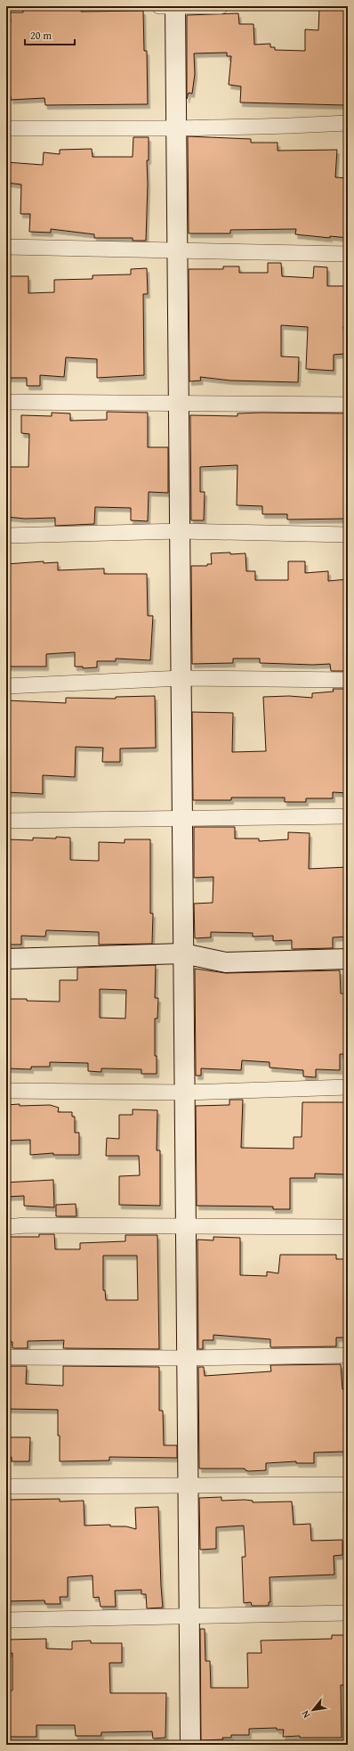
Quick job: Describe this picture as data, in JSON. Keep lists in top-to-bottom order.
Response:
{
  "scale_bar": "20 m",
  "north": "bottom left"
}
